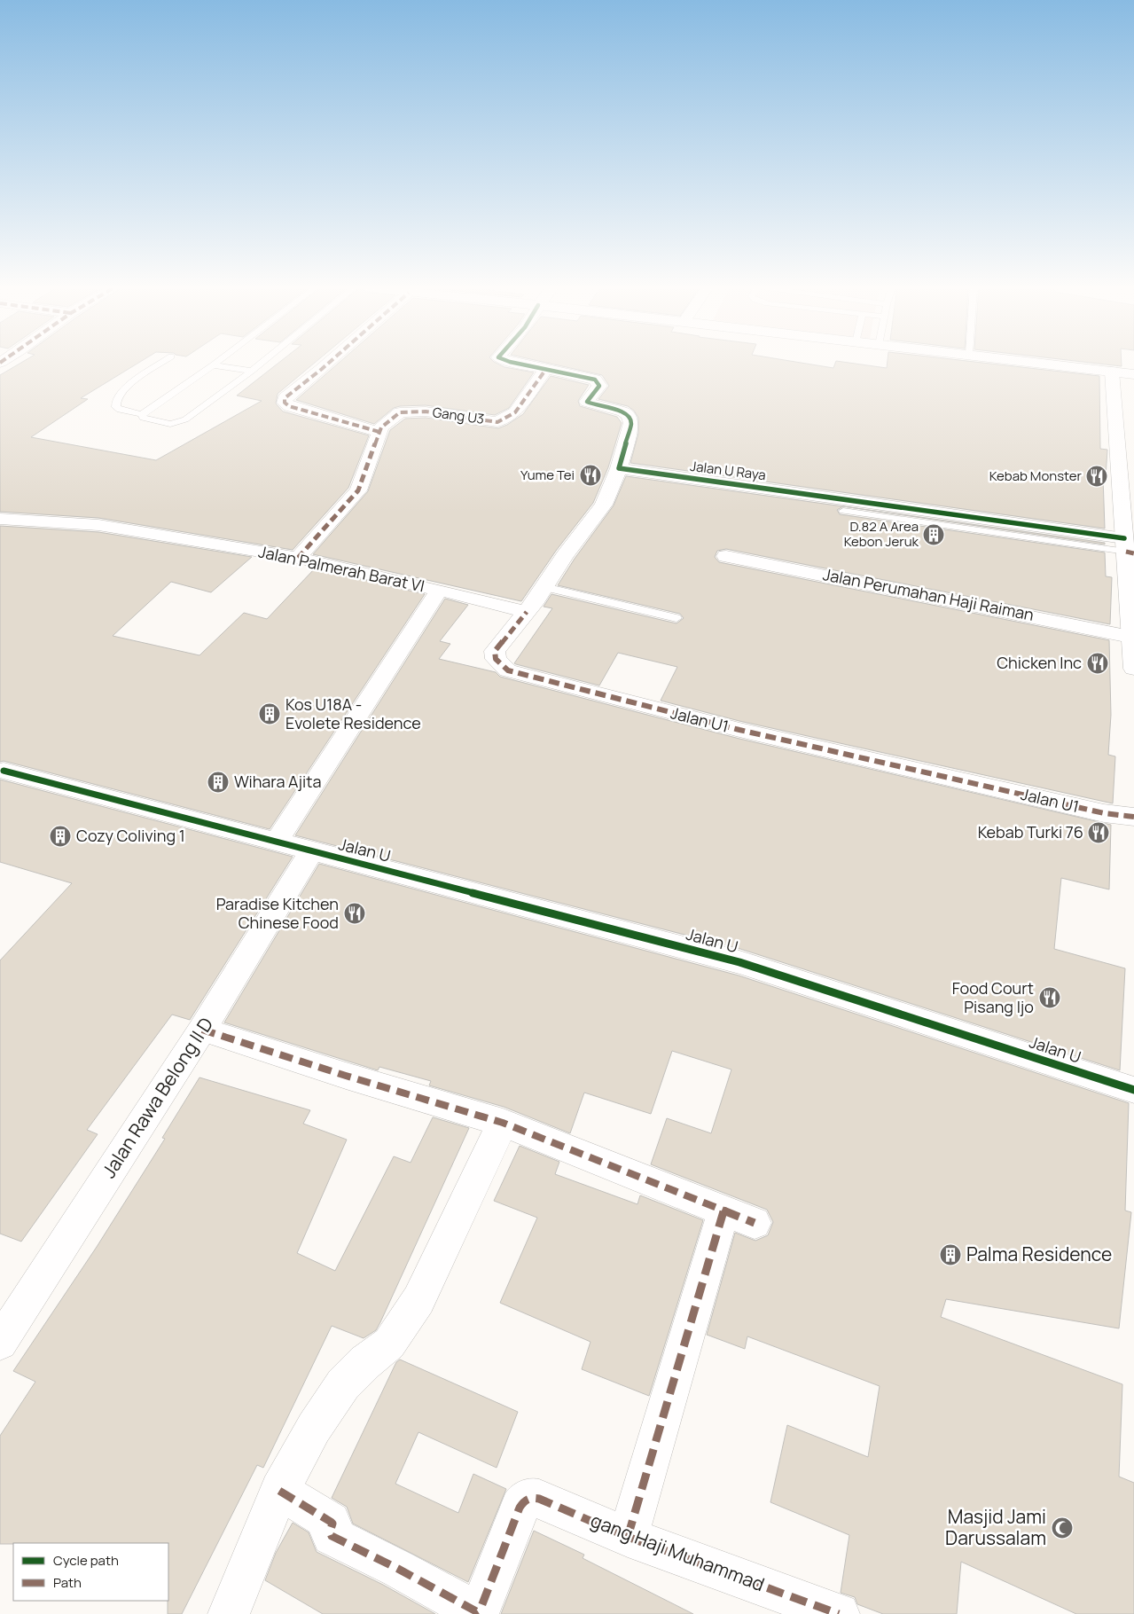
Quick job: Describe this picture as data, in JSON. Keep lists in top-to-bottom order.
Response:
{
  "streets": {
    "street": [
      "Gang U3",
      "Jalan U Raya",
      "Jalan Palmerah Barat VI",
      "Jalan Perumahan Haji Raiman",
      "Jalan U1",
      "Jalan U",
      "Jalan Rawa Belong II D",
      "gang Haji Muhammad"
    ]
  },
  "crossings": [
    ["Jalan U Raya", "Jalan U1"],
    ["Jalan Palmerah Barat VI", "Jalan U"],
    ["Jalan U", "Jalan Rawa Belong II D"]
  ],
  "places": {
    "restaurant": [
      "Yume Tei",
      "Kebab Monster",
      "Chicken Inc",
      "Kebab Turki 76",
      "Paradise Kitchen Chinese Food",
      "Food Court Pisang Ijo"
    ],
    "building": [
      "D.82 A Area Kebon Jeruk",
      "Kos U18A - Evolete Residence",
      "Wihara Ajita",
      "Cozy Coliving 1",
      "Palma Residence"
    ],
    "mosque": ["Masjid Jami Darussalam"]
  },
  "legend": ["Cycle path", "Path"]
}
